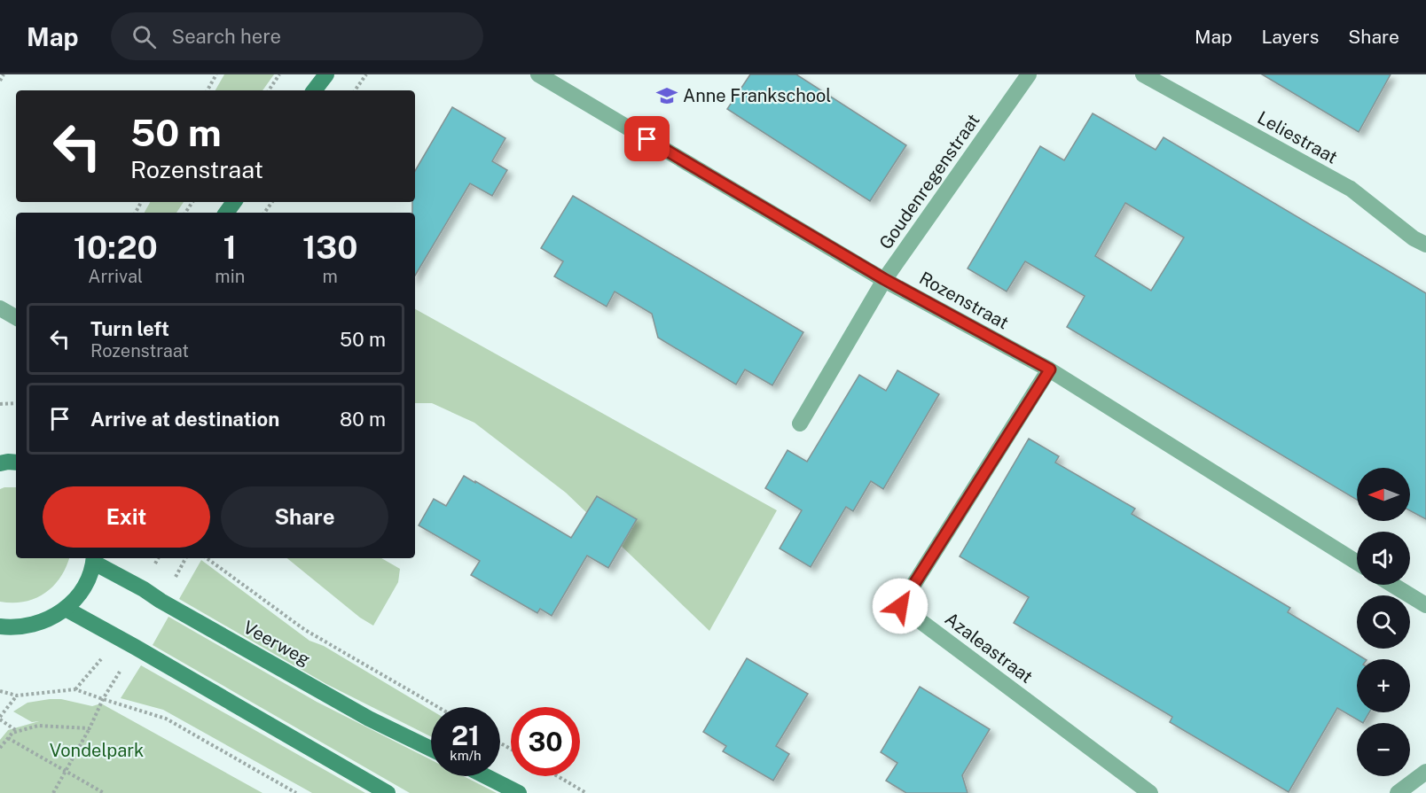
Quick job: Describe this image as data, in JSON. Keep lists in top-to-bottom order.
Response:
{
  "streets": {
    "street": [
      "Leliestraat",
      "Goudenregenstraat",
      "Rozenstraat",
      "Veerweg",
      "Azaleastraat"
    ]
  },
  "crossings": [
    ["Goudenregenstraat", "Rozenstraat"],
    ["Rozenstraat", "Azaleastraat"]
  ],
  "parks": ["Vondelpark"],
  "places": {
    "school or university": ["Anne Frankschool"]
  },
  "north": "left",
  "page": {
    "header": "Map",
    "search": "Search here",
    "nav": ["Map", "Layers", "Share"],
    "turn": ["50 m", "Rozenstraat"],
    "eta": [
      "10:20",
      "Arrival",
      "1",
      "min",
      "130",
      "m"
    ],
    "list": [
      {
        "name": "Turn left",
        "note": "Rozenstraat",
        "value": "50 m"
      },
      {
        "name": "Arrive at destination",
        "value": "80 m"
      }
    ],
    "map_buttons": ["+", "−"],
    "buttons": ["Exit", "Share"],
    "speed": "21 km/h",
    "limit": "30"
  }
}
